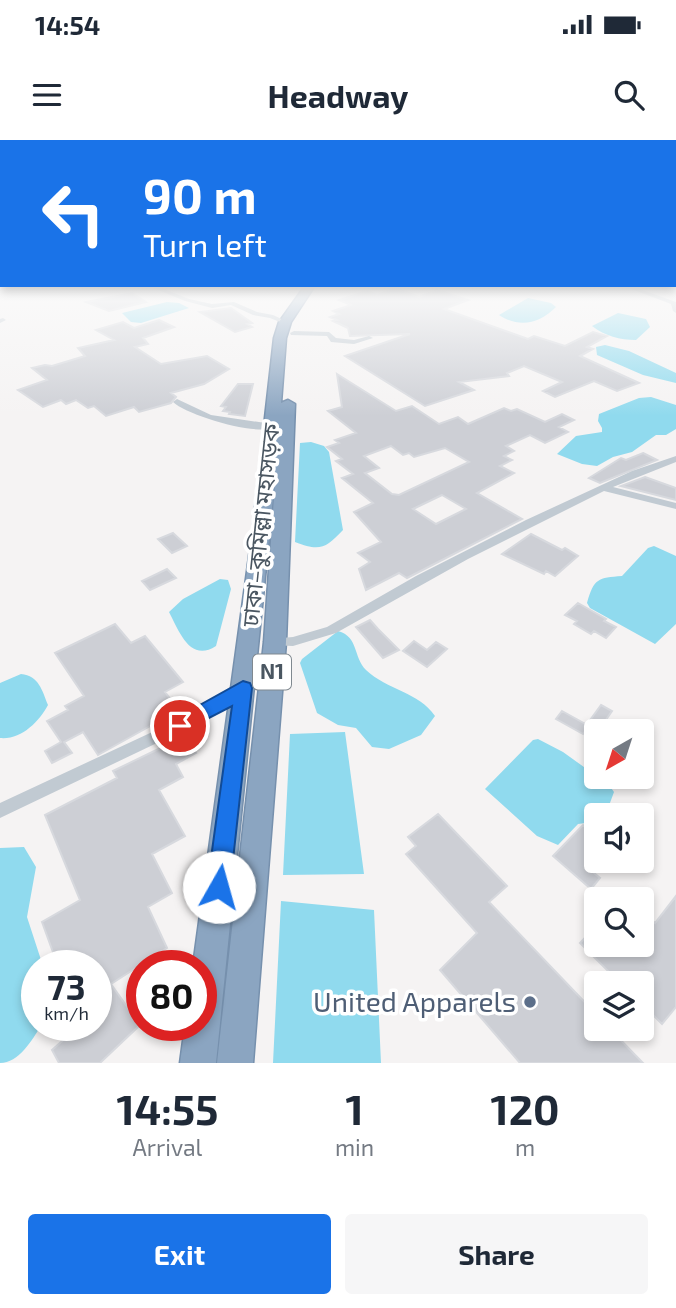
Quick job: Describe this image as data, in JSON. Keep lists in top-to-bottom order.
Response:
{
  "streets": {
    "highway": ["ঢাকা–কুমিল্লা মহাসড়ক", "N1"]
  },
  "places": ["United Apparels"],
  "north": "bottom left",
  "page": {
    "status": "14:54",
    "header": "Headway",
    "turn": ["90 m", "Turn left"],
    "speed": "73 km/h",
    "limit": "80",
    "eta": [
      "14:55",
      "Arrival",
      "1",
      "min",
      "120",
      "m"
    ],
    "buttons": ["Exit", "Share"]
  }
}
